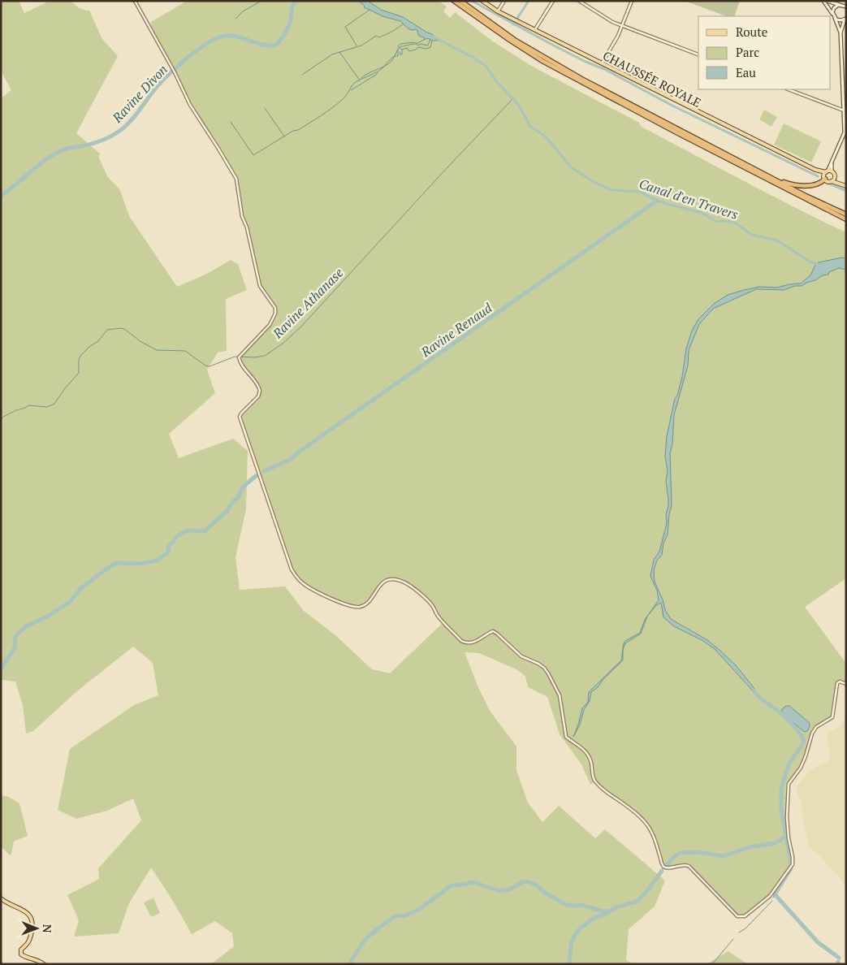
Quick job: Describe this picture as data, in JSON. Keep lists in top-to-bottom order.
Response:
{
  "streets": {
    "main road": ["CHAUSSÉE ROYALE"]
  },
  "water": [
    "Ravine Divon",
    "Canal d'en Travers",
    "Ravine Athanase",
    "Ravine Renaud"
  ],
  "legend": ["Route", "Parc", "Eau"],
  "north": "right"
}
